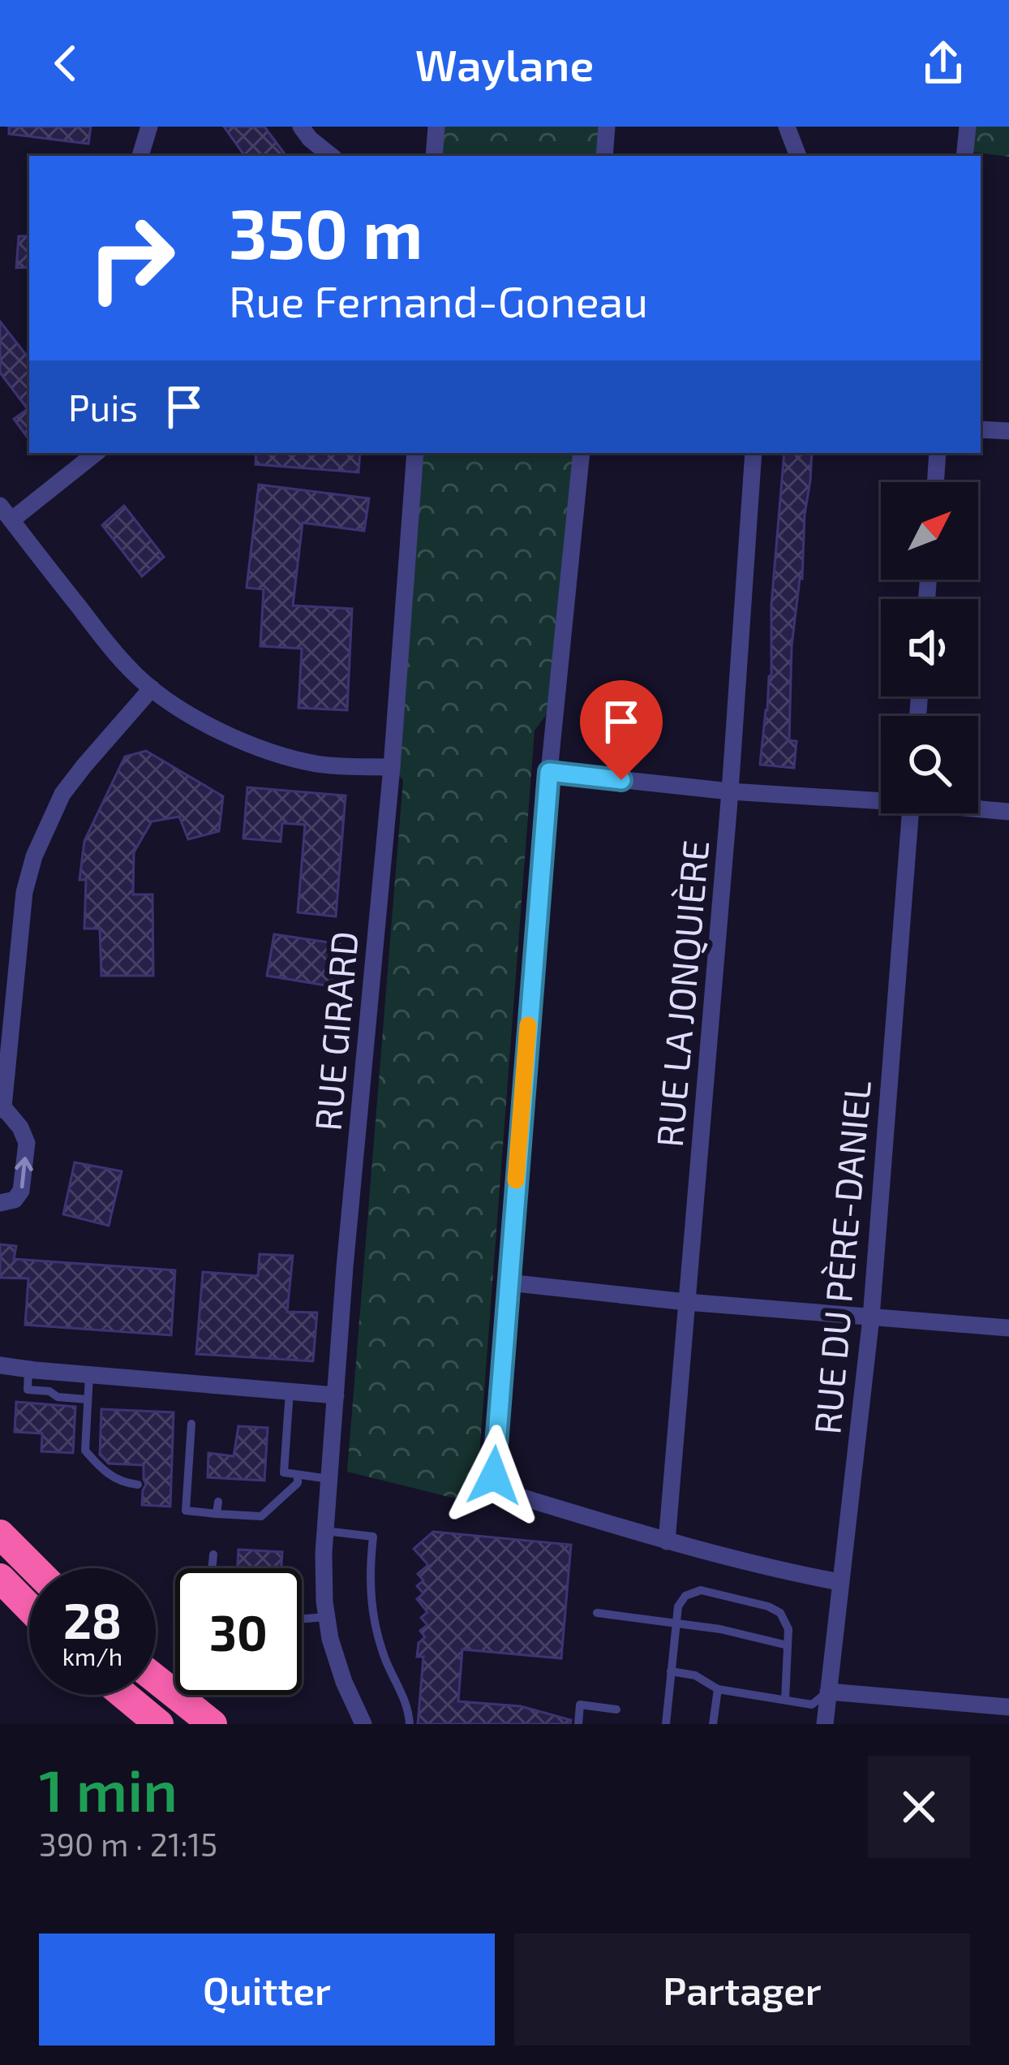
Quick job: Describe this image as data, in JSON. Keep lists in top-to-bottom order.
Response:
{
  "streets": {
    "street": ["RUE LA JONQUIÈRE", "RUE GIRARD", "RUE DU PÈRE-DANIEL"]
  },
  "north": "top right",
  "page": {
    "header": "Waylane",
    "turn": ["350 m", "Rue Fernand-Goneau"],
    "then": "Puis",
    "speed": "28 km/h",
    "limit": "30",
    "heading": ["1 min", "390 m · 21:15"],
    "buttons": ["Quitter", "Partager"]
  }
}
